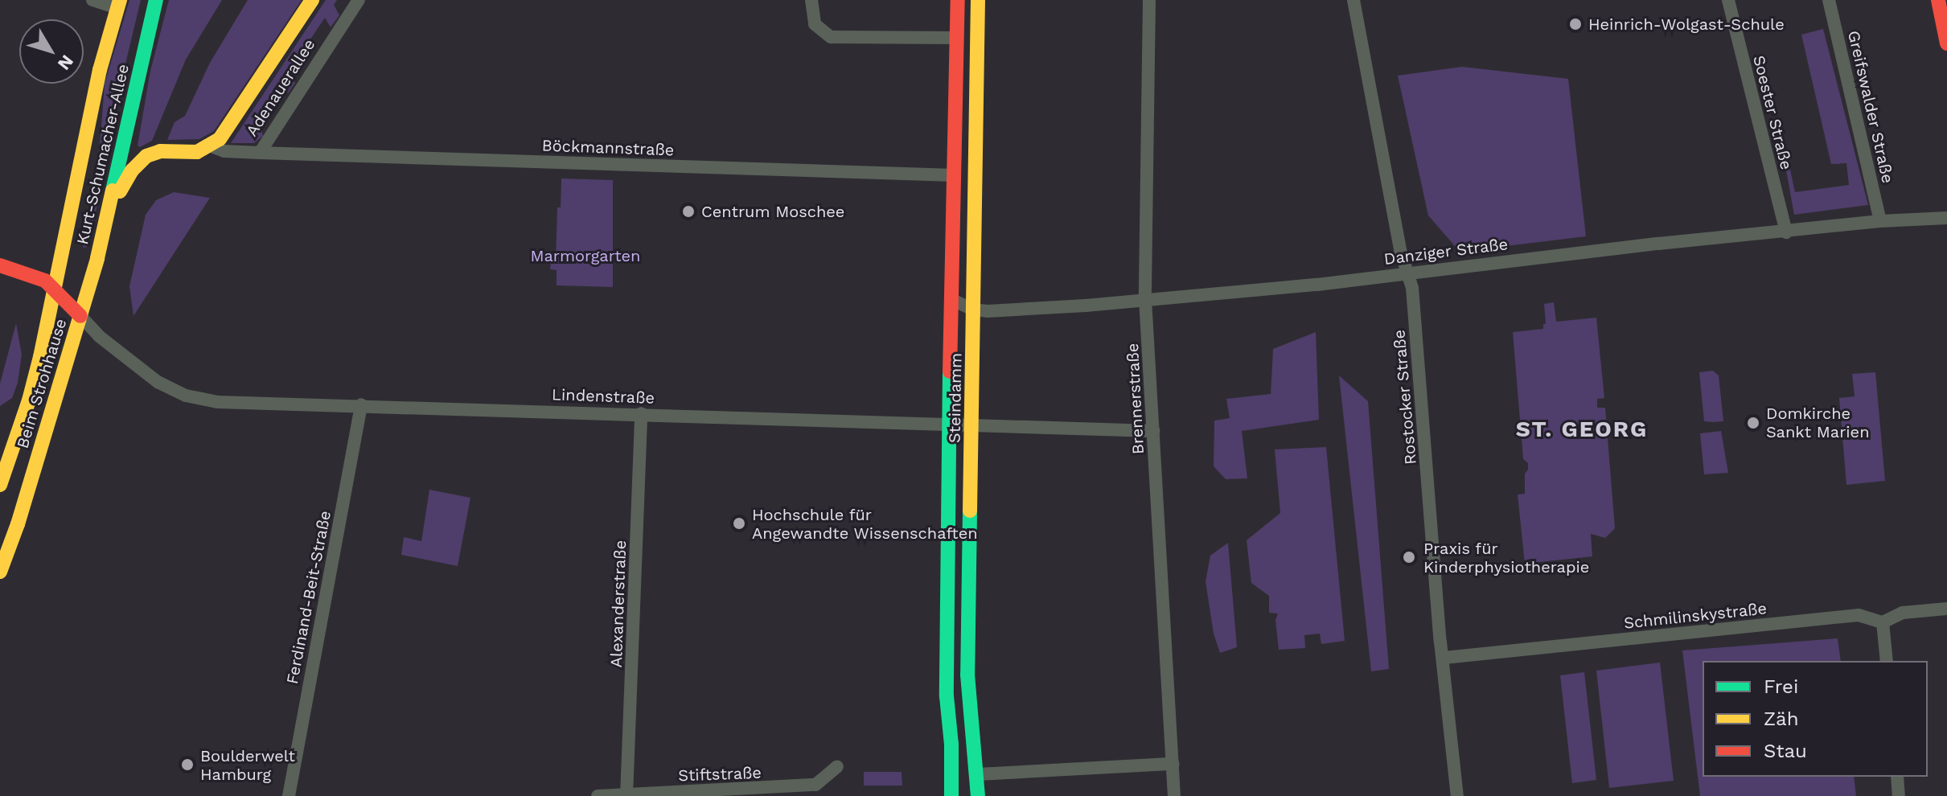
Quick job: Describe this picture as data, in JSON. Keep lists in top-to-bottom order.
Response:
{
  "streets": {
    "main road": [
      "Adenauerallee",
      "Kurt-Schumacher-Allee",
      "Beim Strohhause",
      "Steindamm"
    ],
    "street": [
      "Greifswalder Straße",
      "Soester Straße",
      "Böckmannstraße",
      "Danziger Straße",
      "Lindenstraße",
      "Rostocker Straße",
      "Brennerstraße",
      "Ferdinand-Beit-Straße",
      "Alexanderstraße",
      "Schmilinskystraße",
      "Stiftstraße"
    ]
  },
  "crossings": [
    ["Adenauerallee", "Böckmannstraße"],
    ["Adenauerallee", "Kurt-Schumacher-Allee"],
    ["Greifswalder Straße", "Danziger Straße"],
    ["Soester Straße", "Danziger Straße"],
    ["Böckmannstraße", "Steindamm"],
    ["Kurt-Schumacher-Allee", "Beim Strohhause"],
    ["Kurt-Schumacher-Allee", "Lindenstraße"],
    ["Danziger Straße", "Rostocker Straße"],
    ["Danziger Straße", "Steindamm"],
    ["Danziger Straße", "Brennerstraße"],
    ["Beim Strohhause", "Lindenstraße"],
    ["Lindenstraße", "Steindamm"],
    ["Lindenstraße", "Brennerstraße"],
    ["Lindenstraße", "Ferdinand-Beit-Straße"],
    ["Lindenstraße", "Alexanderstraße"],
    ["Rostocker Straße", "Schmilinskystraße"],
    ["Alexanderstraße", "Stiftstraße"]
  ],
  "districts": ["ST. GEORG"],
  "parks": ["Marmorgarten"],
  "places": [
    "Heinrich-Wolgast-Schule",
    "Centrum Moschee",
    "Domkirche Sankt Marien",
    "Hochschule für Angewandte Wissenschaften",
    "Praxis für Kinderphysiotherapie",
    "Boulderwelt Hamburg"
  ],
  "legend": ["Frei", "Zäh", "Stau"],
  "north": "bottom right"
}
